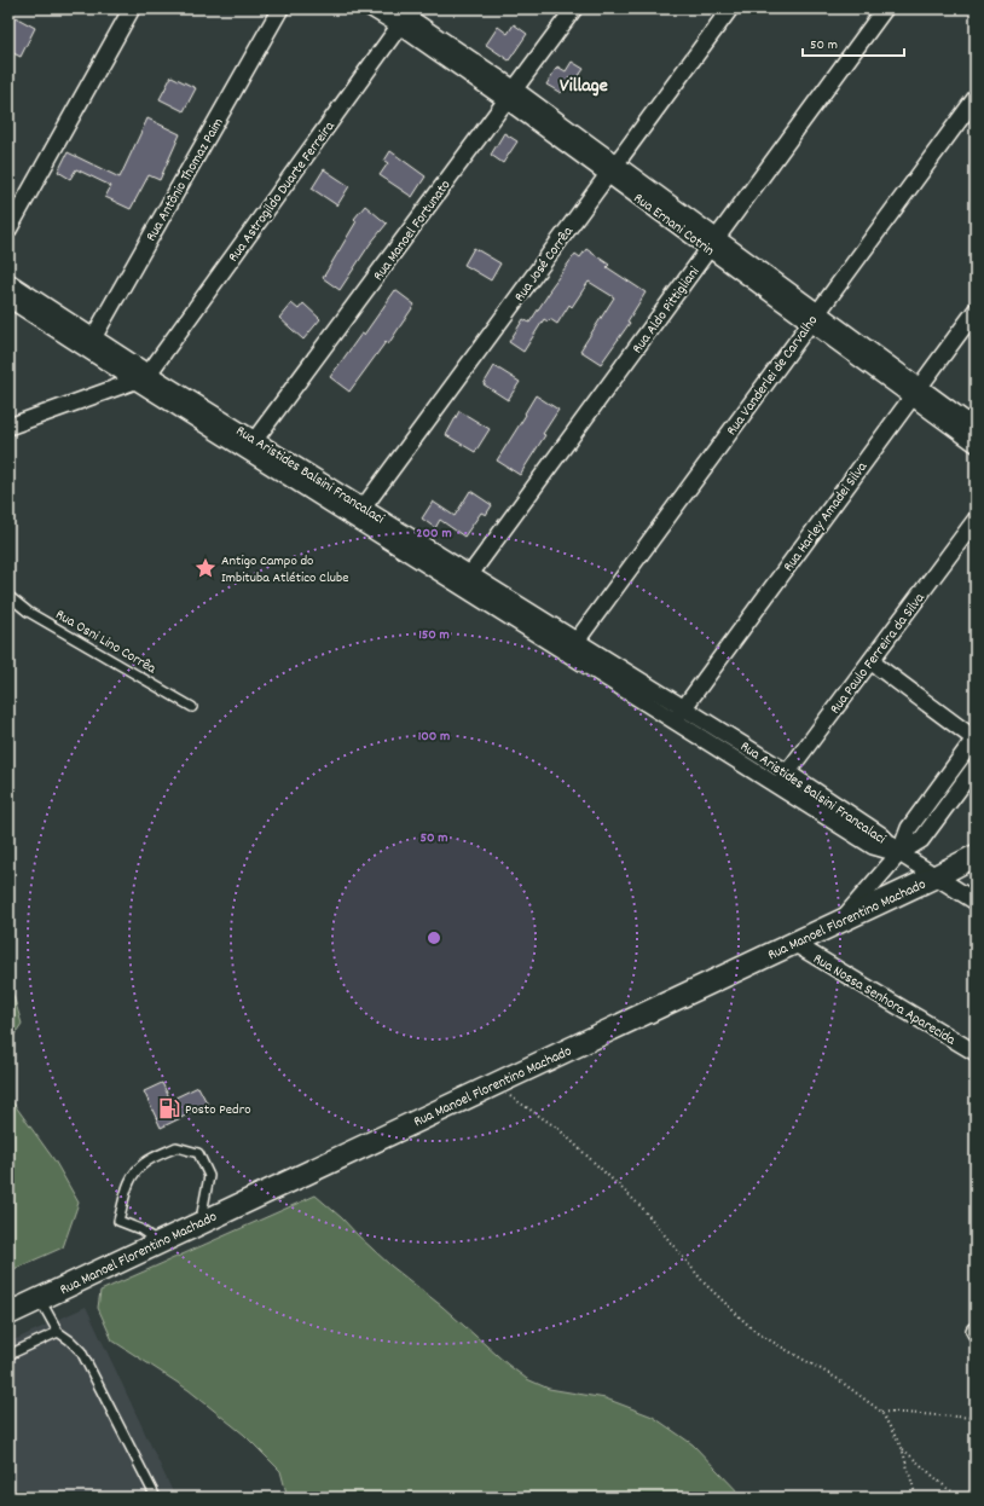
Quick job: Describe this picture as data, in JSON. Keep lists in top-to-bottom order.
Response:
{
  "streets": {
    "main road": ["Rua Manoel Florentino Machado"],
    "street": [
      "Rua Antônio Thomaz Paim",
      "Rua Astrogildo Duarte Ferreira",
      "Rua Ernani Cotrin",
      "Rua Manoel Fortunato",
      "Rua José Corrêa",
      "Rua Aldo Pittigliani",
      "Rua Vanderlei de Carvalho",
      "Rua Aristides Balsini Francalaci",
      "Rua Harley Amadei Silva",
      "Rua Paulo Ferreira da Silva",
      "Rua Nossa Senhora Aparecida"
    ],
    "lane": ["Rua Osni Lino Corrêa"]
  },
  "crossings": [
    ["Rua Antônio Thomaz Paim", "Rua Aristides Balsini Francalaci"],
    ["Rua Astrogildo Duarte Ferreira", "Rua Ernani Cotrin"],
    ["Rua Astrogildo Duarte Ferreira", "Rua Aristides Balsini Francalaci"],
    ["Rua Ernani Cotrin", "Rua Manoel Fortunato"],
    ["Rua Ernani Cotrin", "Rua José Corrêa"],
    ["Rua Ernani Cotrin", "Rua Aldo Pittigliani"],
    ["Rua Ernani Cotrin", "Rua Vanderlei de Carvalho"],
    ["Rua Ernani Cotrin", "Rua Harley Amadei Silva"],
    ["Rua Manoel Fortunato", "Rua Aristides Balsini Francalaci"],
    ["Rua José Corrêa", "Rua Aristides Balsini Francalaci"],
    ["Rua Aldo Pittigliani", "Rua Aristides Balsini Francalaci"],
    ["Rua Vanderlei de Carvalho", "Rua Aristides Balsini Francalaci"],
    ["Rua Aristides Balsini Francalaci", "Rua Harley Amadei Silva"],
    ["Rua Aristides Balsini Francalaci", "Rua Paulo Ferreira da Silva"],
    ["Rua Aristides Balsini Francalaci", "Rua Manoel Florentino Machado"],
    ["Rua Manoel Florentino Machado", "Rua Nossa Senhora Aparecida"]
  ],
  "districts": ["Village"],
  "places": {
    "place": ["Antigo Campo do Imbituba Atlético Clube"],
    "fuel station": ["Posto Pedro"]
  },
  "scale_bar": "50 m",
  "rings": [
    "200 m",
    "150 m",
    "100 m",
    "50 m"
  ]
}
